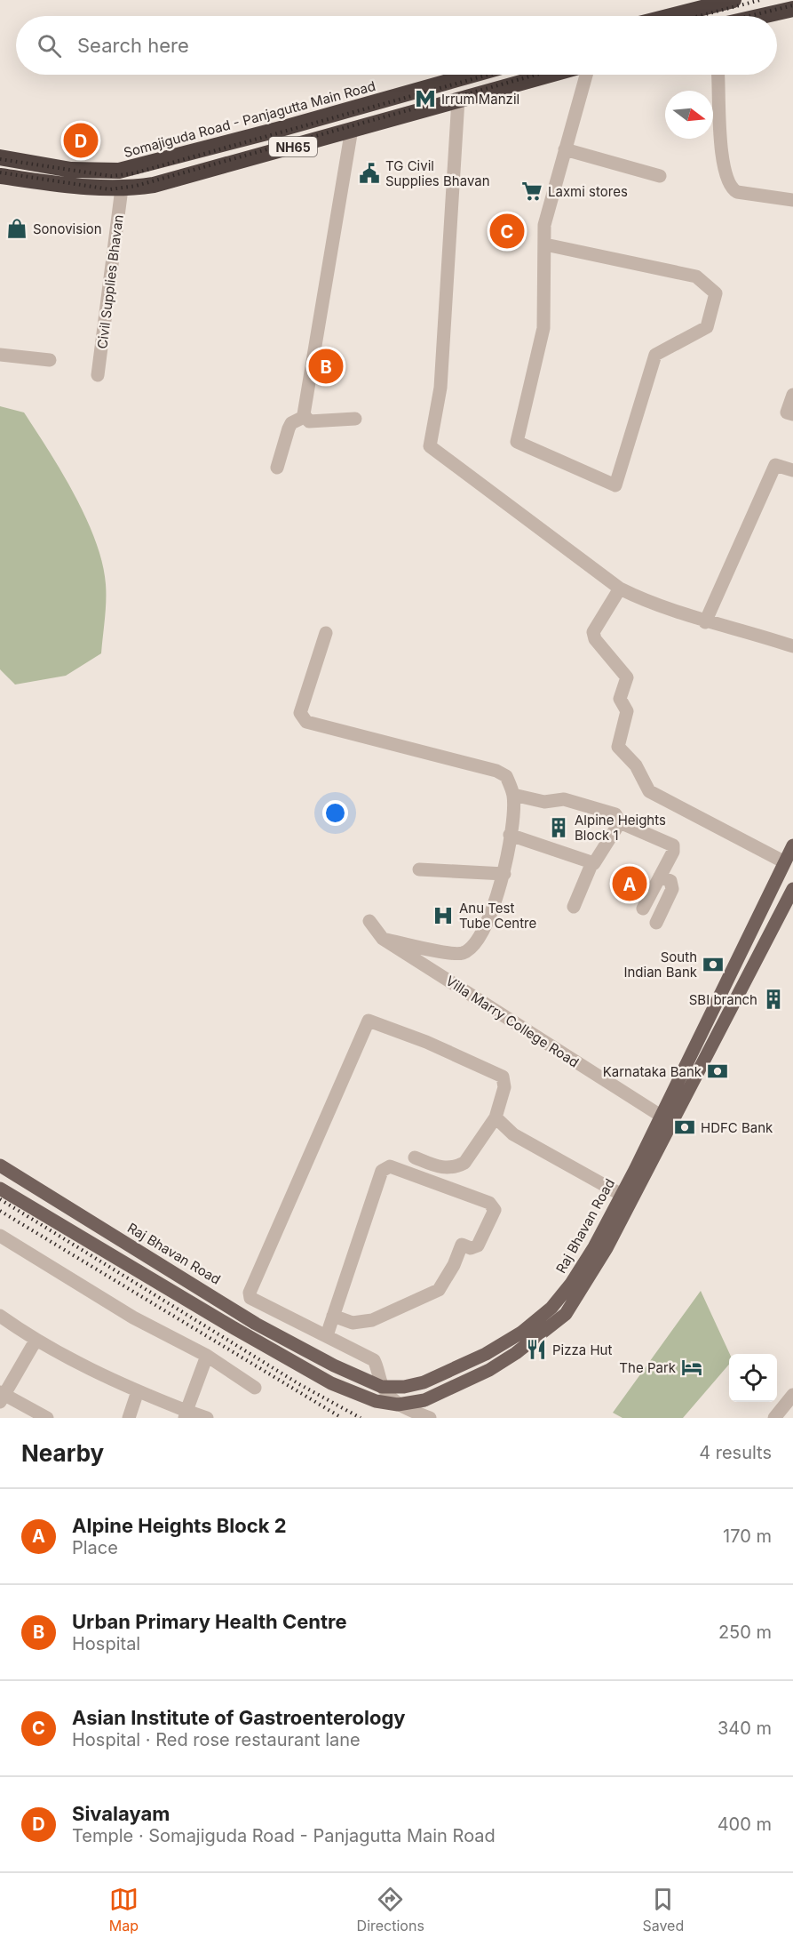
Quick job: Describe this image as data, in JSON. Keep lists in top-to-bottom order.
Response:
{
  "streets": {
    "highway": ["Somajiguda Road - Panjagutta Main Road", "NH65"],
    "main road": ["Raj Bhavan Road"],
    "street": ["Civil Supplies Bhavan", "Villa Marry College Road"]
  },
  "crossings": [
    ["NH65", "Civil Supplies Bhavan"],
    ["Villa Marry College Road", "Raj Bhavan Road"]
  ],
  "places": {
    "metro station": ["Irrum Manzil"],
    "public building": ["TG Civil Supplies Bhavan"],
    "supermarket": ["Laxmi stores"],
    "shop": ["Sonovision"],
    "building": ["Alpine Heights Block 1", "SBI branch"],
    "hospital": ["Anu Test Tube Centre"],
    "bank": ["South Indian Bank", "Karnataka Bank", "HDFC Bank"],
    "restaurant": ["Pizza Hut"],
    "hotel": ["The Park"]
  },
  "north": "right",
  "page": {
    "search": "Search here",
    "pins": [
      "D",
      "C",
      "B",
      "A"
    ],
    "heading": ["Nearby", "4 results"],
    "list": [
      {
        "mark": "A",
        "name": "Alpine Heights Block 2",
        "note": "Place",
        "value": "170 m"
      },
      {
        "mark": "B",
        "name": "Urban Primary Health Centre",
        "note": "Hospital",
        "value": "250 m"
      },
      {
        "mark": "C",
        "name": "Asian Institute of Gastroenterology",
        "note": "Hospital · Red rose restaurant lane",
        "value": "340 m"
      },
      {
        "mark": "D",
        "name": "Sivalayam",
        "note": "Temple · Somajiguda Road - Panjagutta Main Road",
        "value": "400 m"
      }
    ],
    "nav": ["Map", "Directions", "Saved"]
  }
}
